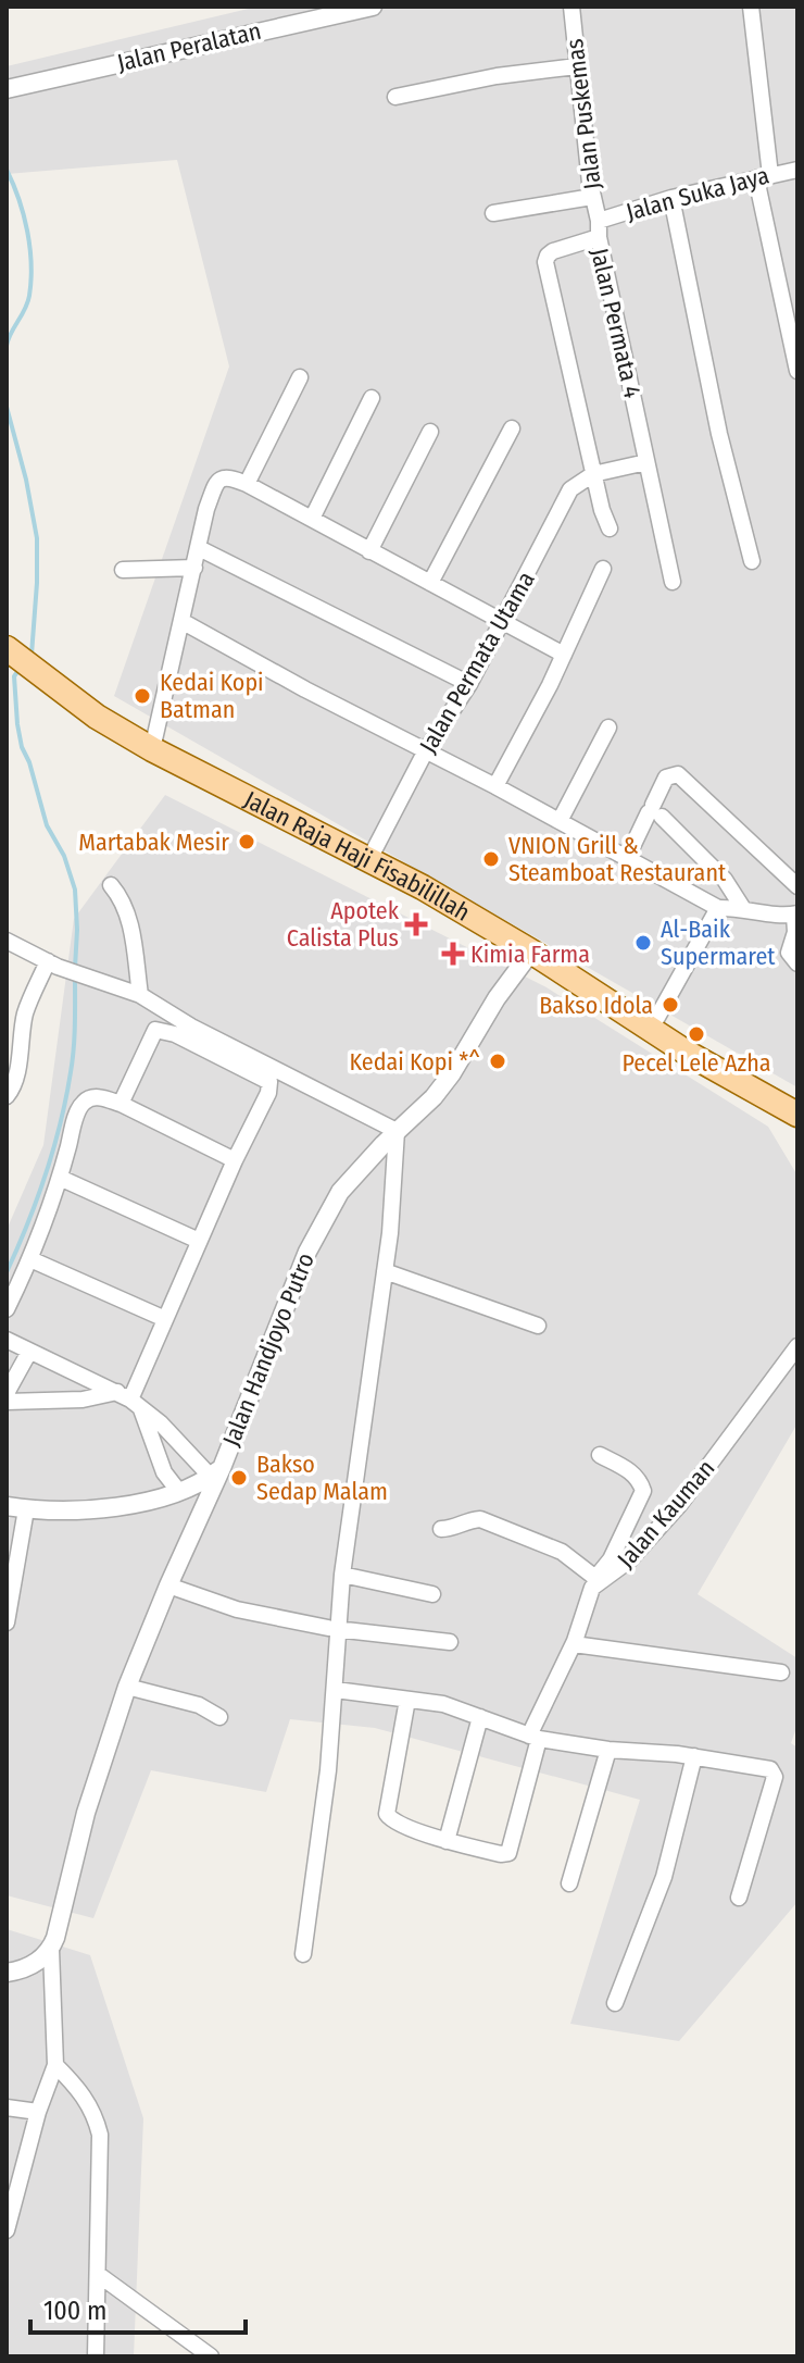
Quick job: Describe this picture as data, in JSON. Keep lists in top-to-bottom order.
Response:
{
  "streets": {
    "main road": ["Jalan Raja Haji Fisabilillah"],
    "street": [
      "Jalan Peralatan",
      "Jalan Puskemas",
      "Jalan Suka Jaya",
      "Jalan Permata 4",
      "Jalan Permata Utama",
      "Jalan Handjoyo Putro",
      "Jalan Kauman"
    ]
  },
  "crossings": [
    ["Jalan Puskemas", "Jalan Suka Jaya"],
    ["Jalan Puskemas", "Jalan Permata 4"],
    ["Jalan Suka Jaya", "Jalan Permata 4"],
    ["Jalan Permata 4", "Jalan Permata Utama"],
    ["Jalan Permata Utama", "Jalan Raja Haji Fisabilillah"],
    ["Jalan Raja Haji Fisabilillah", "Jalan Handjoyo Putro"]
  ],
  "places": {
    "other": [
      "Kedai Kopi Batman",
      "Martabak Mesir",
      "VNION Grill & Steamboat Restaurant",
      "Al-Baik Supermaret",
      "Bakso Idola",
      "Pecel Lele Azha",
      "Kedai Kopi *^",
      "Bakso Sedap Malam"
    ],
    "health": ["Apotek Calista Plus", "Kimia Farma"]
  },
  "scale_bar": "100 m"
}
